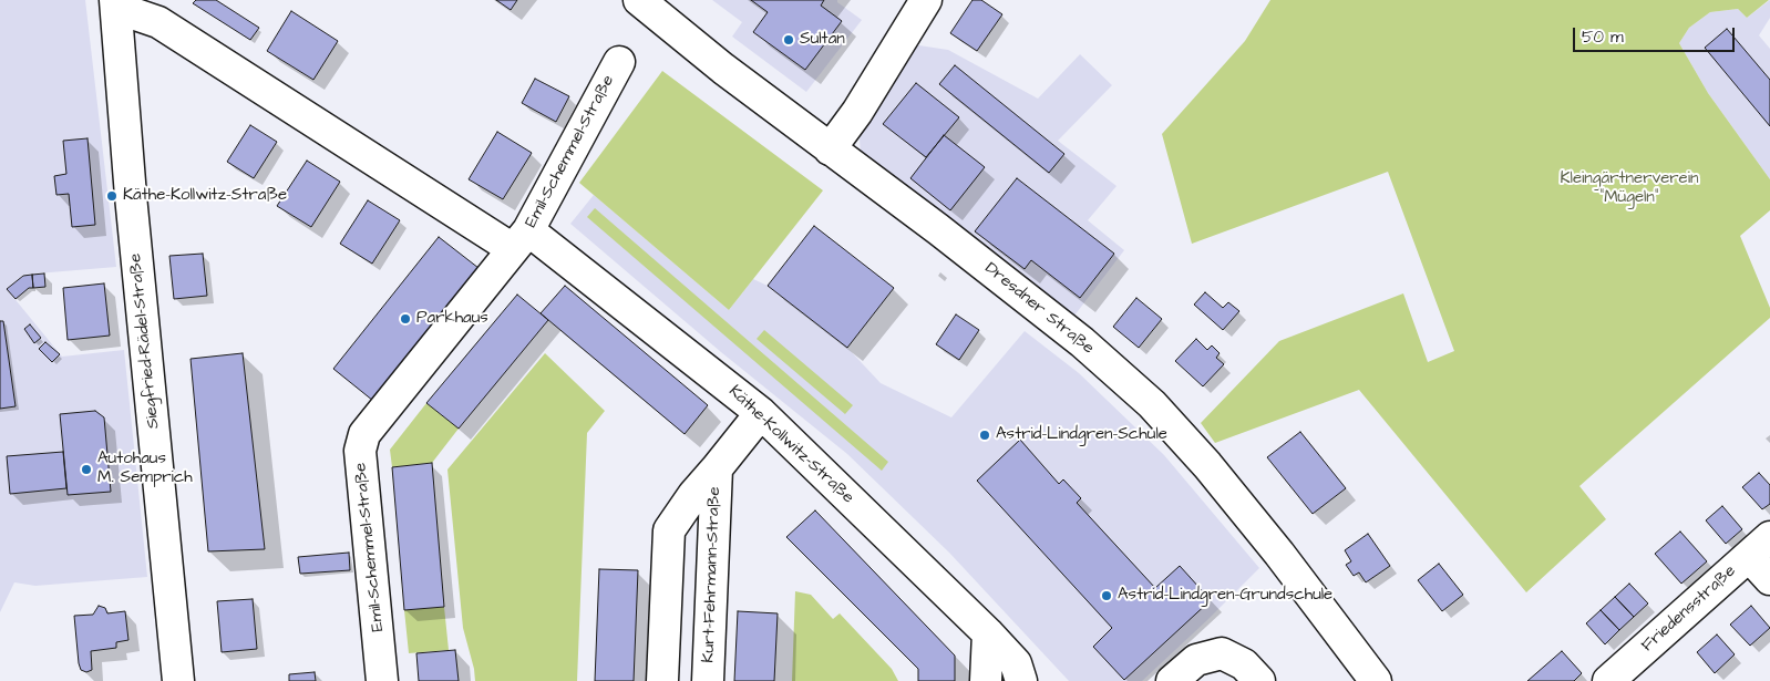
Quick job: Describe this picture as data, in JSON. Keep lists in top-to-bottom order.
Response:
{
  "streets": {
    "street": [
      "Emil-Schemmel-Straße",
      "Dresdner Straße",
      "Siegfried-Rädel-Straße",
      "Käthe-Kollwitz-Straße",
      "Kurt-Fehrmann-Straße",
      "Friedensstraße"
    ]
  },
  "crossings": [
    ["Emil-Schemmel-Straße", "Käthe-Kollwitz-Straße"],
    ["Siegfried-Rädel-Straße", "Käthe-Kollwitz-Straße"],
    ["Käthe-Kollwitz-Straße", "Kurt-Fehrmann-Straße"]
  ],
  "parks": ["Kleingärtnerverein \"Mügeln\""],
  "places": [
    "Sultan",
    "Käthe-Kollwitz-Straße",
    "Parkhaus",
    "Astrid-Lindgren-Schule",
    "Autohaus M. Semprich",
    "Astrid-Lindgren-Grundschule"
  ],
  "scale_bar": "50 m"
}
